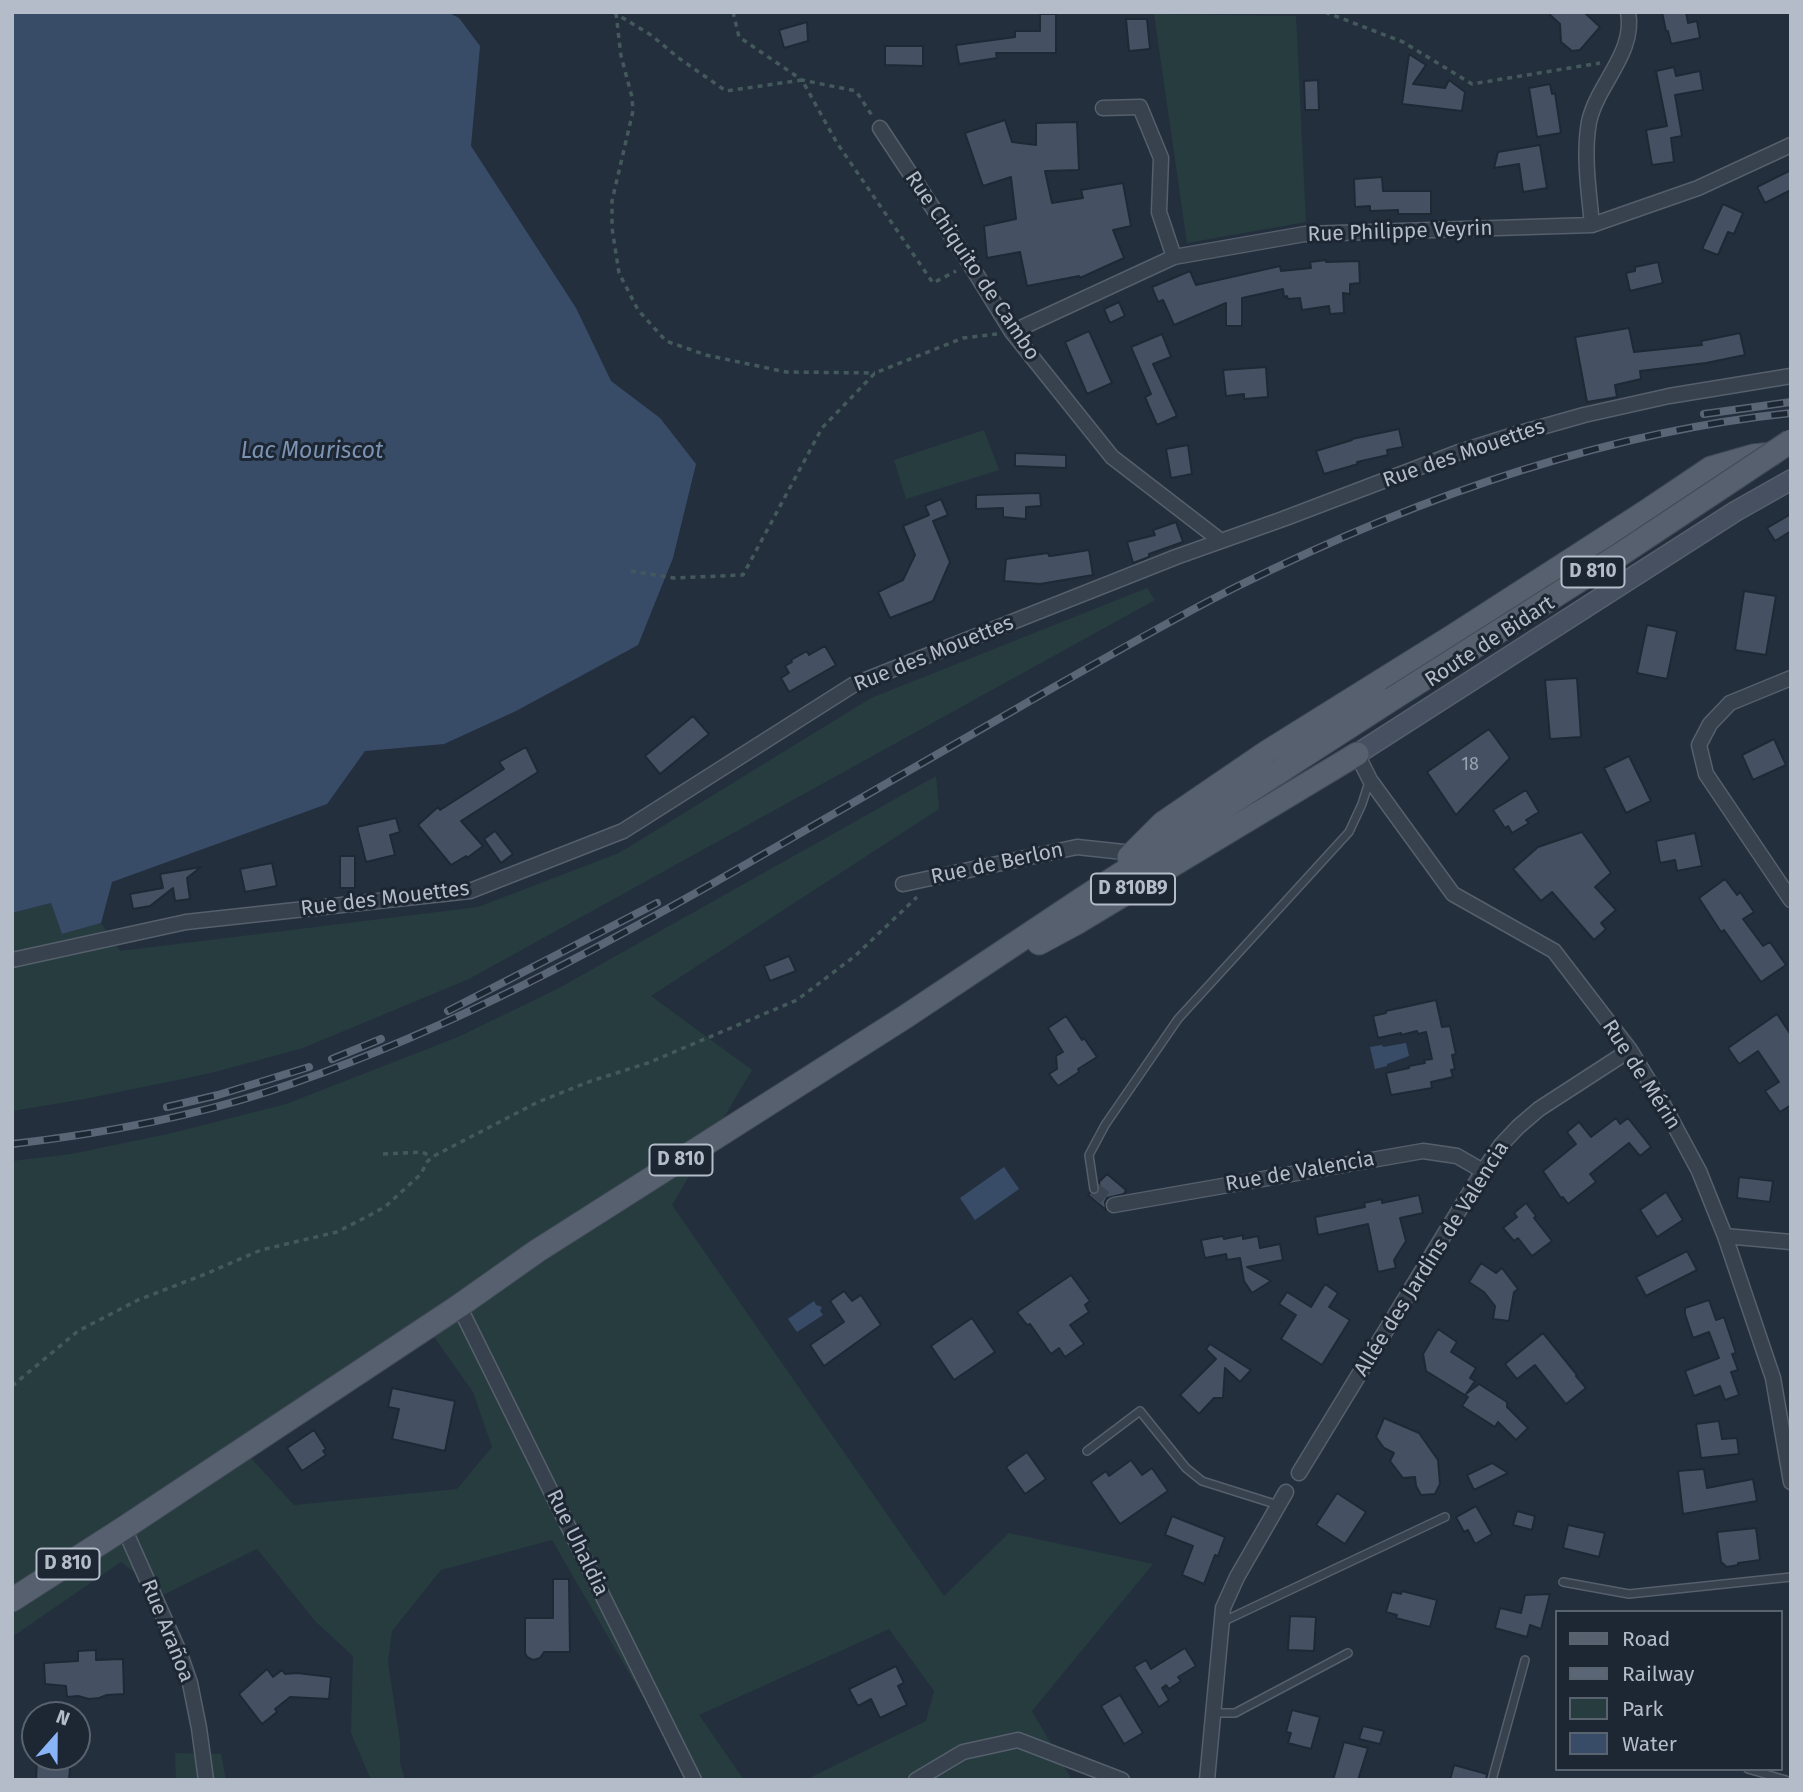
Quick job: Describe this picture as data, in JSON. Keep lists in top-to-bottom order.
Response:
{
  "streets": {
    "main road": ["D 810", "Route de Bidart", "D 810B9"],
    "street": [
      "Rue Philippe Veyrin",
      "Rue Chiquito de Cambo",
      "Rue des Mouettes",
      "Rue de Berlon",
      "Rue de Mérin",
      "Rue de Valencia",
      "Allée des Jardins de Valencia",
      "Rue Uhaldia",
      "Rue Arañoa"
    ]
  },
  "crossings": [
    ["Rue Philippe Veyrin", "Rue Chiquito de Cambo"],
    ["Rue Chiquito de Cambo", "Rue des Mouettes"],
    ["D 810", "D 810B9"],
    ["D 810", "Rue Uhaldia"],
    ["D 810", "Rue Arañoa"],
    ["Route de Bidart", "D 810B9"],
    ["Route de Bidart", "Rue de Mérin"],
    ["D 810B9", "Rue de Mérin"],
    ["Rue de Mérin", "Allée des Jardins de Valencia"],
    ["Rue de Valencia", "Allée des Jardins de Valencia"]
  ],
  "water": ["Lac Mouriscot"],
  "house_numbers": ["18"],
  "legend": [
    "Road",
    "Railway",
    "Park",
    "Water"
  ],
  "north": "top"
}
